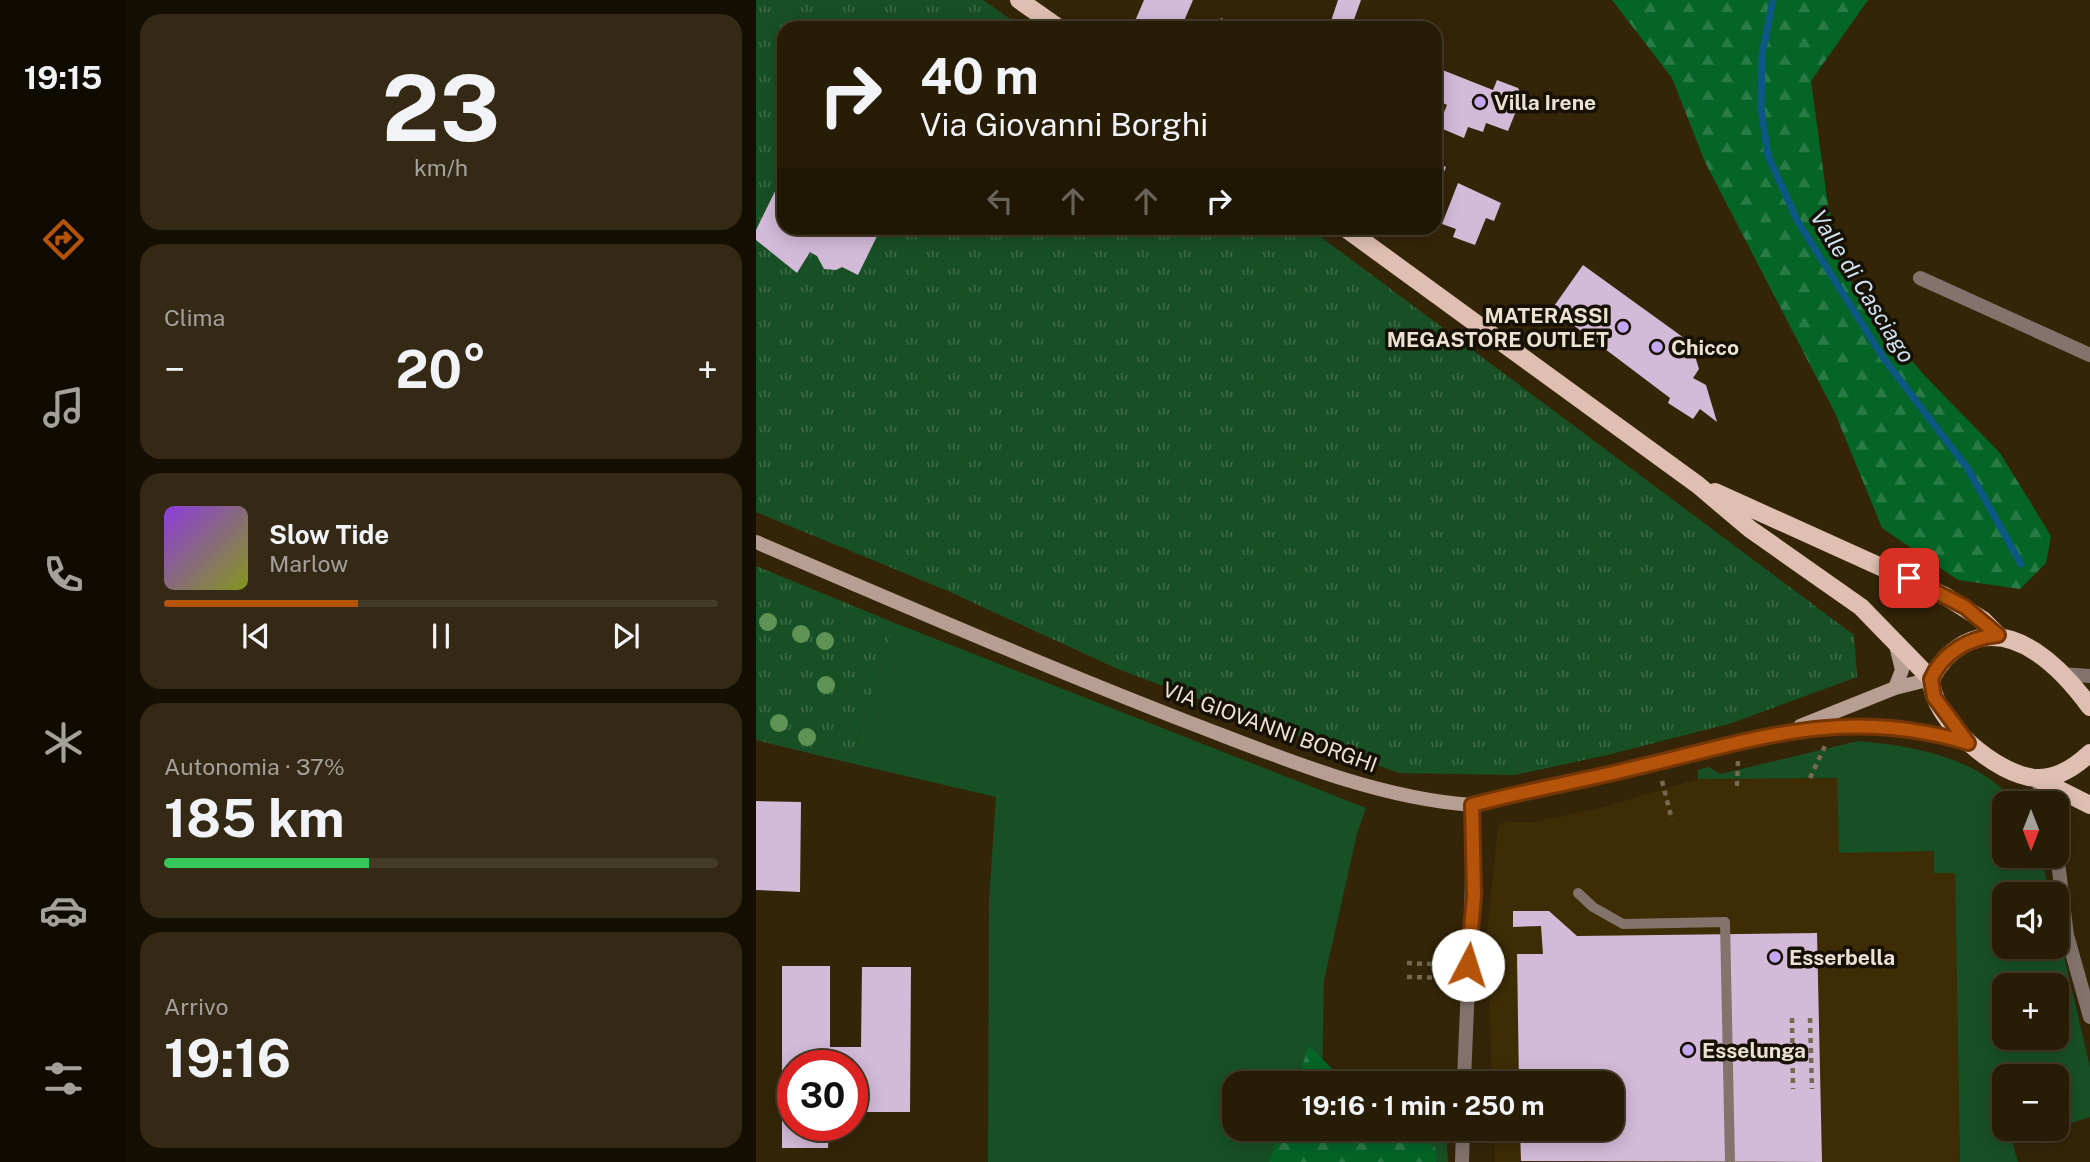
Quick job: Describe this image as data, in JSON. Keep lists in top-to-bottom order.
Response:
{
  "streets": {
    "main road": ["VIA GIOVANNI BORGHI"]
  },
  "water": ["Valle di Casciago"],
  "places": [
    "Villa Irene",
    "MATERASSI MEGASTORE OUTLET",
    "Chicco",
    "Esserbella",
    "Esselunga"
  ],
  "north": "bottom",
  "page": {
    "tabs": "19:15",
    "tile": [
      ["23", "km/h"],
      "Clima",
      ["Autonomia · 37%", "185 km"],
      ["Arrivo", "19:16"]
    ],
    "turn": ["40 m", "Via Giovanni Borghi"],
    "heat": ["−", "20°", "+"],
    "song": ["Slow Tide", "Marlow"],
    "map_buttons": ["+", "−"],
    "limit": "30",
    "trip": "19:16 · 1 min · 250 m"
  }
}
